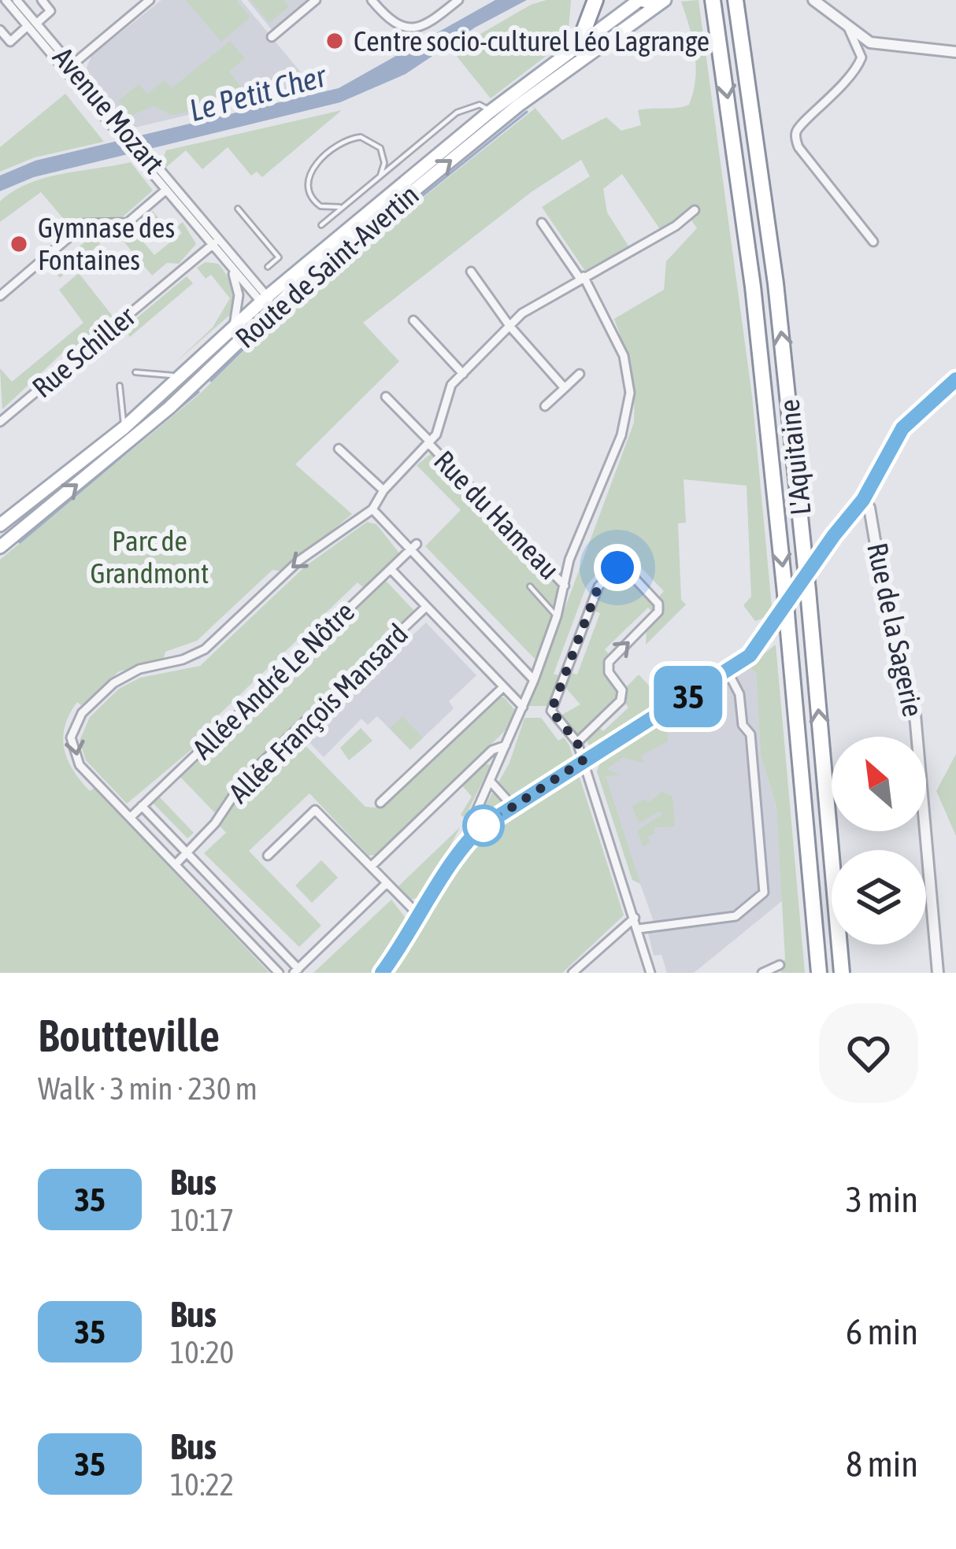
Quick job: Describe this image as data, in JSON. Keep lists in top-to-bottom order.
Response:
{
  "streets": {
    "highway": ["L'Aquitaine"],
    "main road": ["Route de Saint-Avertin"],
    "street": [
      "Avenue Mozart",
      "Rue Schiller",
      "Rue du Hameau",
      "Rue de la Sagerie",
      "Allée André Le Nôtre",
      "Allée François Mansard"
    ]
  },
  "crossings": [
    ["Avenue Mozart", "Route de Saint-Avertin"],
    ["Avenue Mozart", "Rue Schiller"]
  ],
  "water": ["Le Petit Cher"],
  "parks": ["Parc de Grandmont"],
  "places": ["Centre socio-culturel Léo Lagrange", "Gymnase des Fontaines"],
  "lines": ["bus line 35"],
  "north": "top left",
  "page": {
    "on_map": "35",
    "heading": ["Boutteville", "Walk · 3 min · 230 m"],
    "list": [
      {
        "mark": "35",
        "name": "Bus",
        "note": "10:17",
        "value": "3 min"
      },
      {
        "mark": "35",
        "name": "Bus",
        "note": "10:20",
        "value": "6 min"
      },
      {
        "mark": "35",
        "name": "Bus",
        "note": "10:22",
        "value": "8 min"
      }
    ]
  }
}
